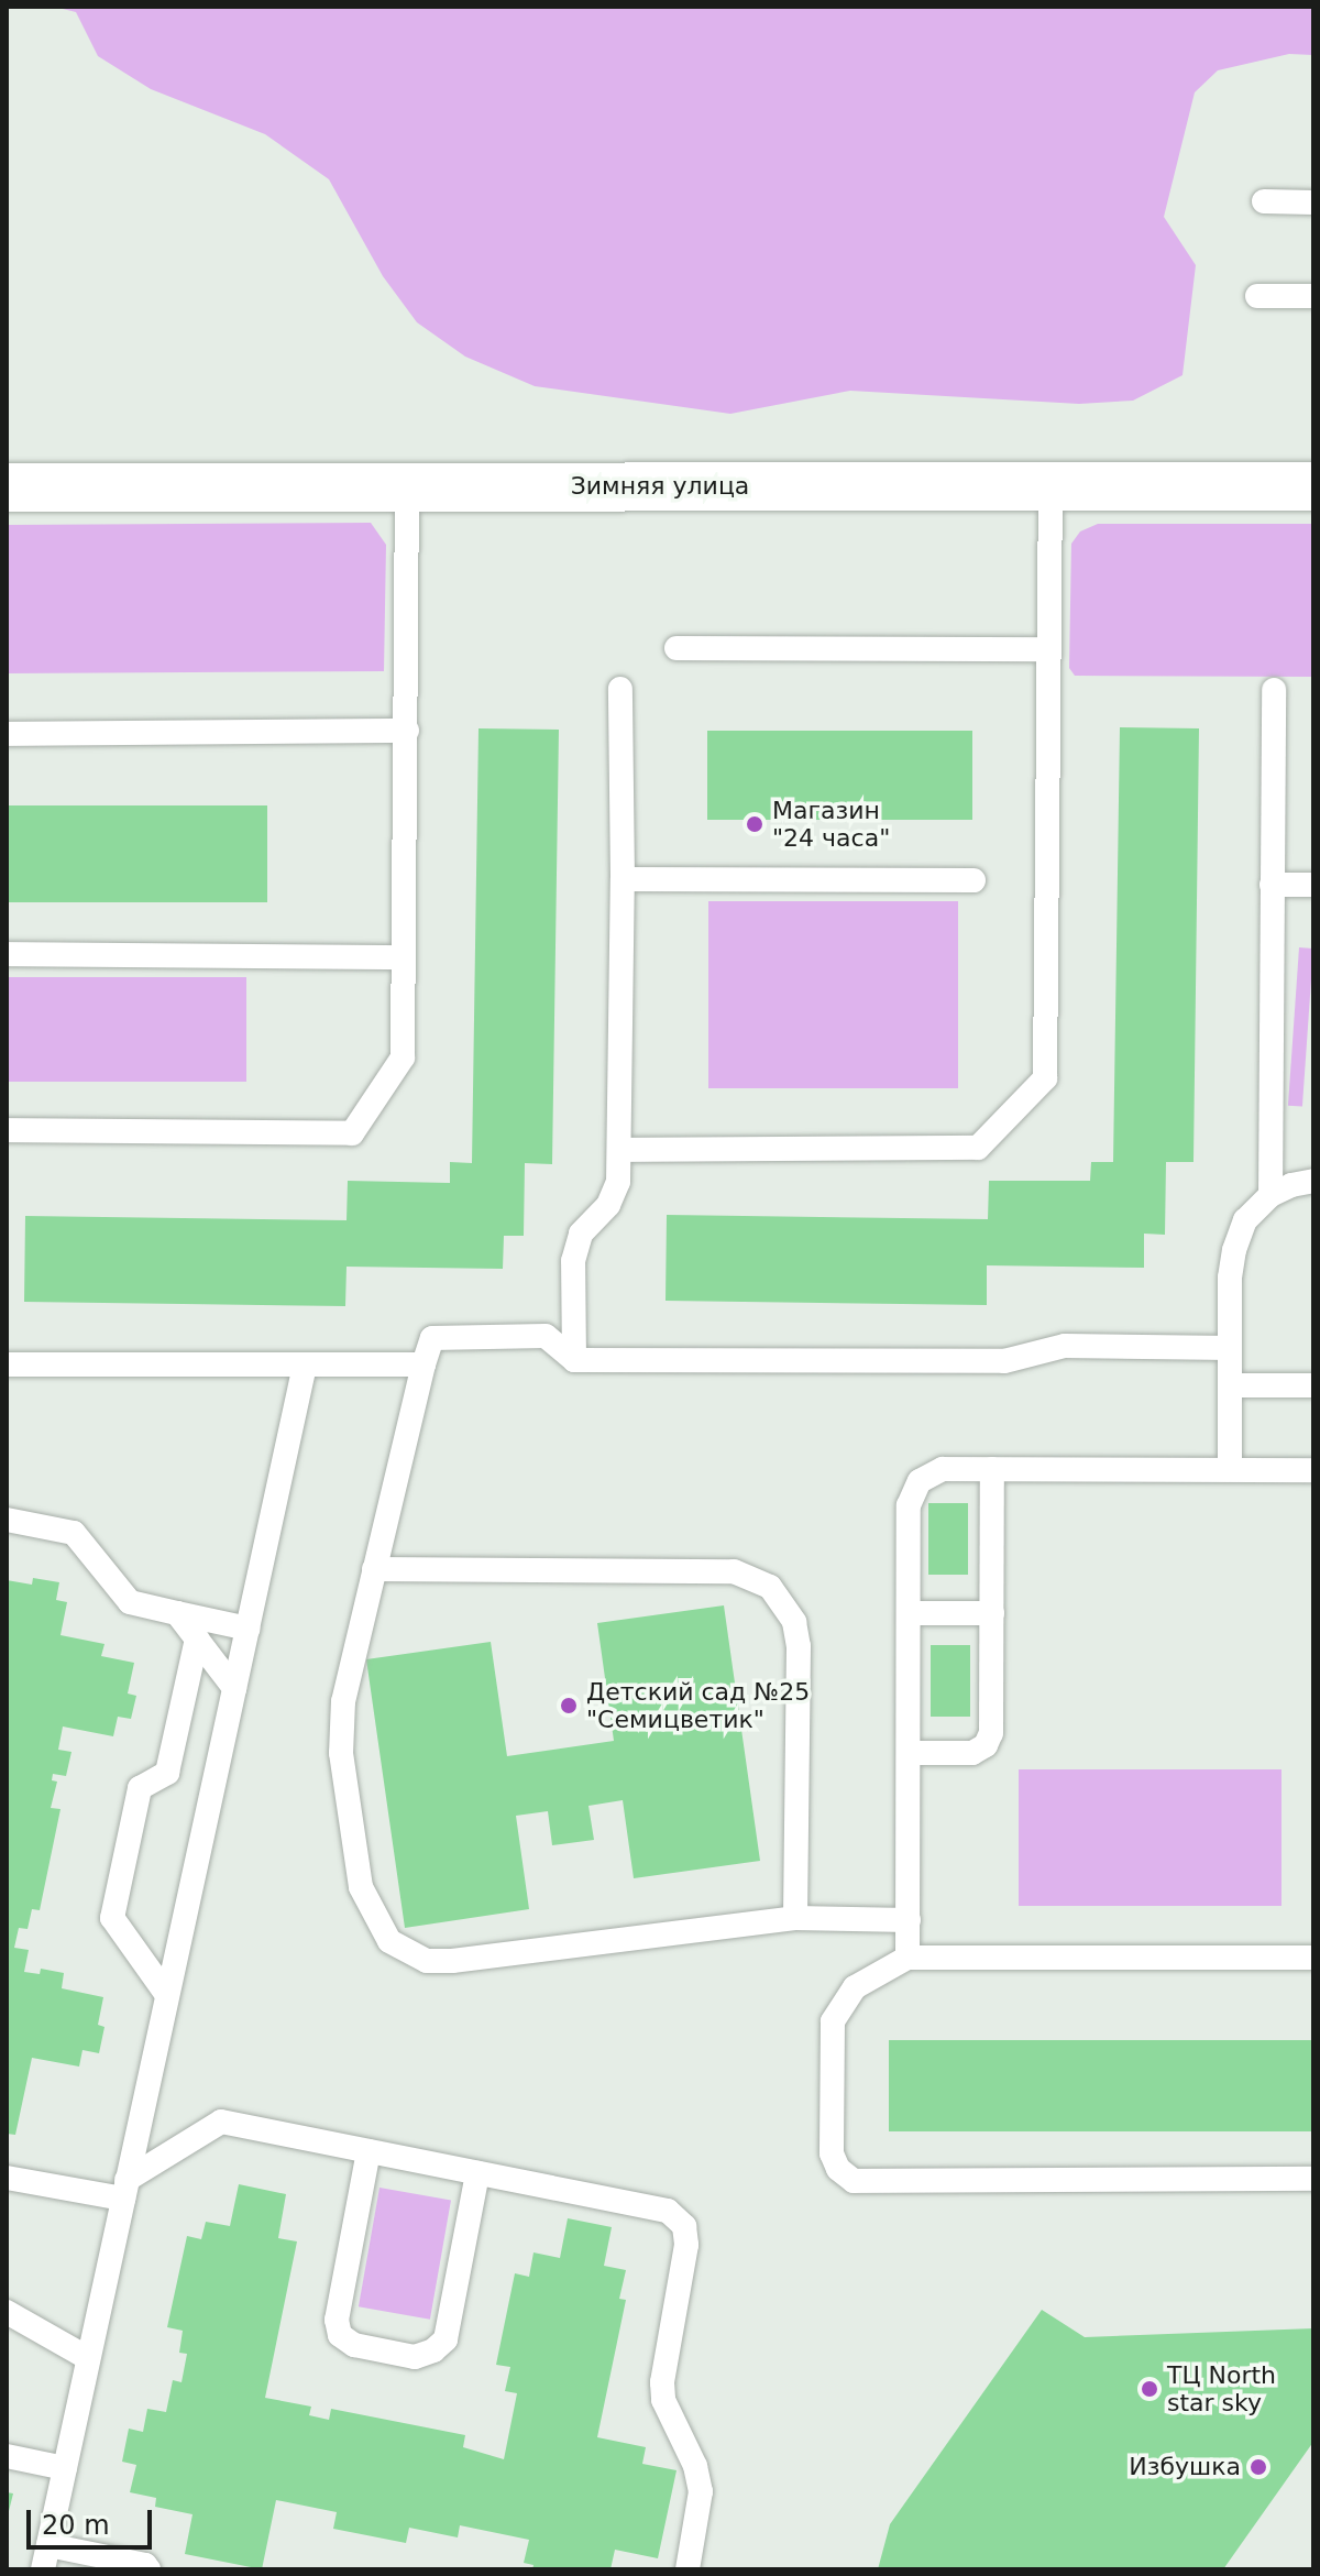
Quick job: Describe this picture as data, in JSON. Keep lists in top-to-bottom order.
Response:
{
  "streets": {
    "street": ["Зимняя улица"]
  },
  "places": [
    "Магазин \"24 часа\"",
    "Детский сад №25 \"Семицветик\"",
    "ТЦ North star sky",
    "Избушка"
  ],
  "scale_bar": "20 m"
}
